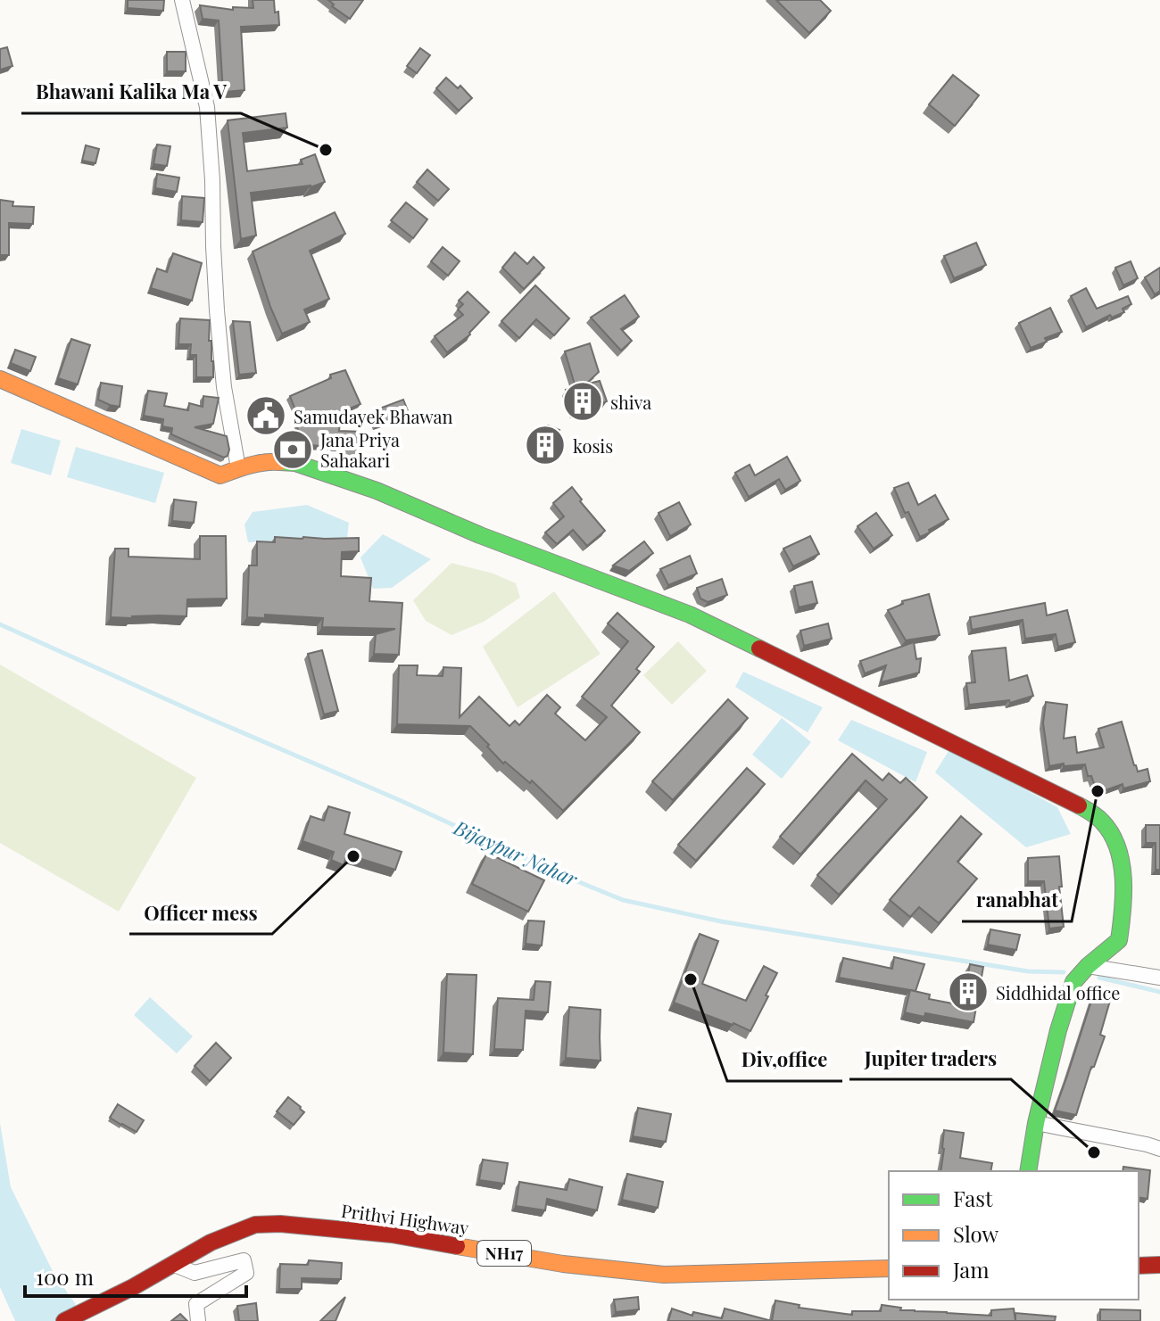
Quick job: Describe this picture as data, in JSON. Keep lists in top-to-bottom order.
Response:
{
  "streets": {
    "main road": ["Prithvi Highway", "NH17"]
  },
  "water": ["Bijaypur Nahar"],
  "places": {
    "other": [
      "Bhawani Kalika Ma V",
      "ranabhat",
      "Officer mess",
      "Div,office",
      "Jupiter traders"
    ],
    "building": ["shiva", "kosis", "Siddhidal office"],
    "public building": ["Samudayek Bhawan"],
    "bank": ["Jana Priya Sahakari"]
  },
  "legend": ["Fast", "Slow", "Jam"],
  "scale_bar": "100 m"
}
